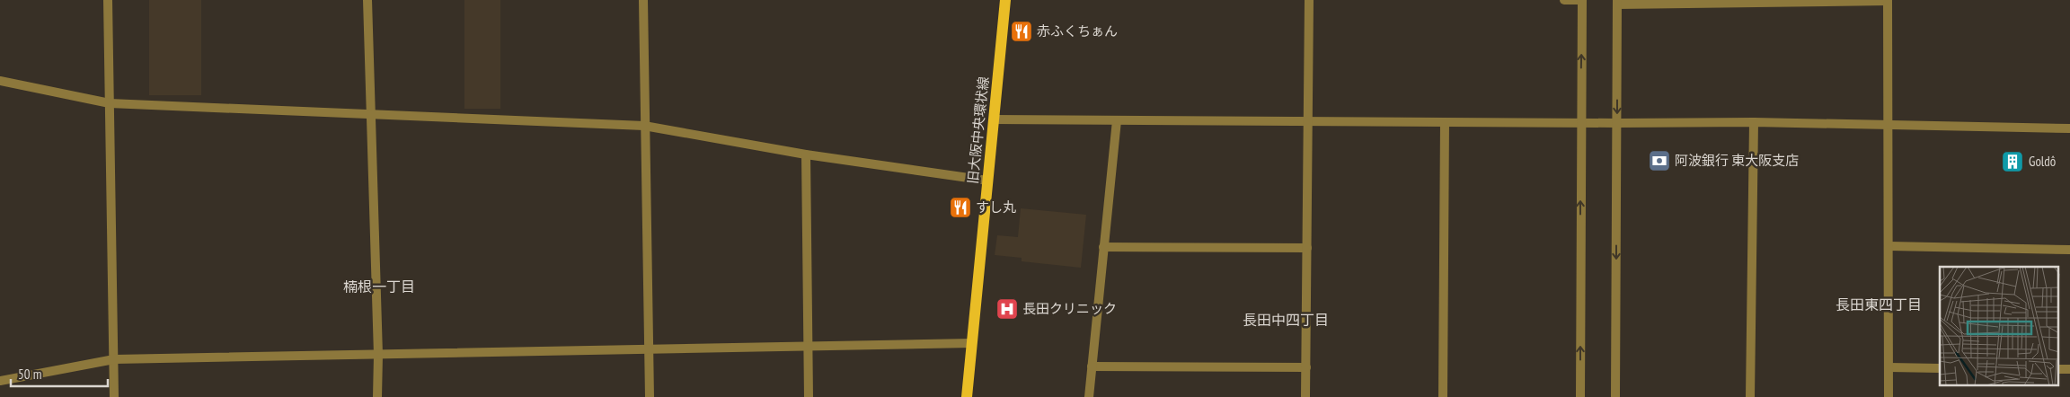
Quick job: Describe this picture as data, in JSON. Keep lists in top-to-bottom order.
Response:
{
  "streets": {
    "main road": ["旧大阪中央環状線"]
  },
  "districts": ["楠根一丁目", "長田東四丁目", "長田中四丁目"],
  "places": {
    "restaurant": ["赤ふくちぁん", "すし丸"],
    "bank": ["阿波銀行 東大阪支店"],
    "building": ["Goldô"],
    "hospital": ["長田クリニック"]
  },
  "scale_bar": "50 m"
}
